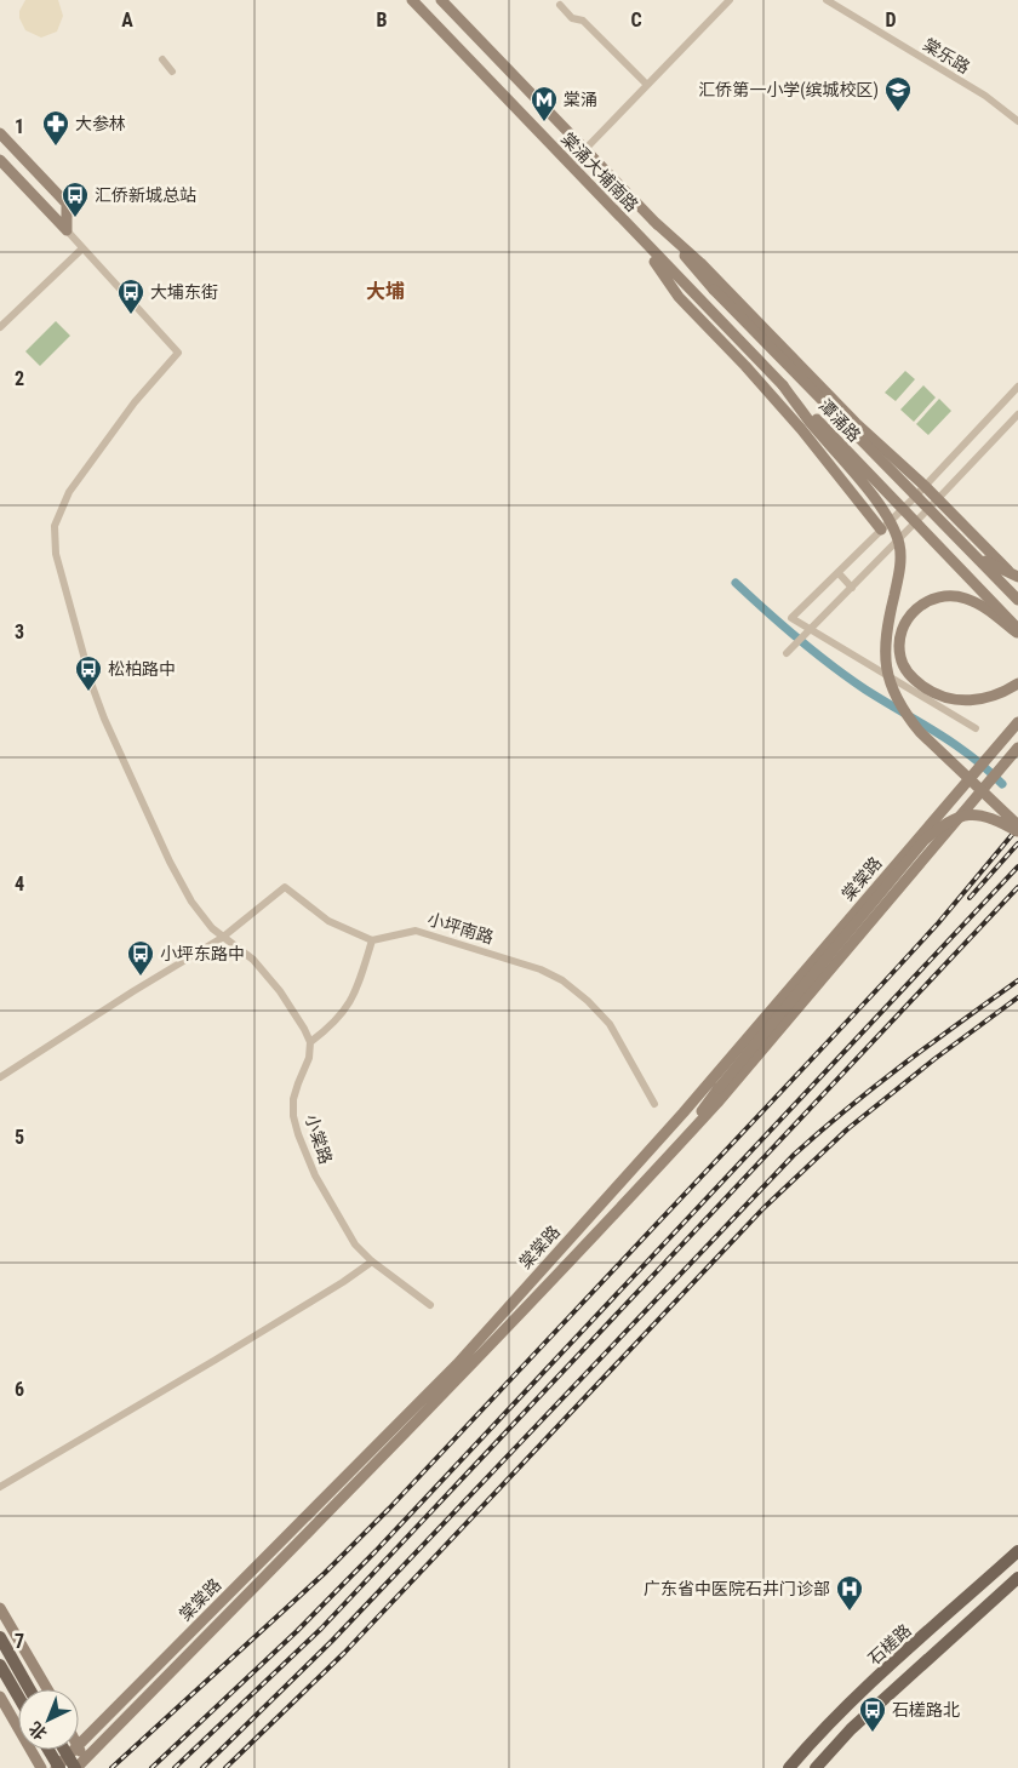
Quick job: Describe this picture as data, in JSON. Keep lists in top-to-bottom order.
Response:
{
  "streets": {
    "main road": [
      "棠涌大埔南路",
      "潭涌路",
      "棠棠路",
      "石槎路"
    ],
    "street": ["棠乐路", "小坪南路", "小棠路"]
  },
  "crossings": [
    ["棠涌大埔南路", "潭涌路"]
  ],
  "districts": ["大埔"],
  "places": {
    "school or university": ["汇侨第一小学(缤城校区)"],
    "metro station": ["棠涌"],
    "pharmacy": ["大参林"],
    "bus stop": [
      "汇侨新城总站",
      "大埔东街",
      "松柏路中",
      "小坪东路中",
      "石槎路北"
    ],
    "hospital": ["广东省中医院石井门诊部"]
  },
  "north": "bottom left",
  "grid": {
    "columns": [
      "A",
      "B",
      "C",
      "D"
    ],
    "rows": [
      "1",
      "2",
      "3",
      "4",
      "5",
      "6",
      "7"
    ]
  }
}
